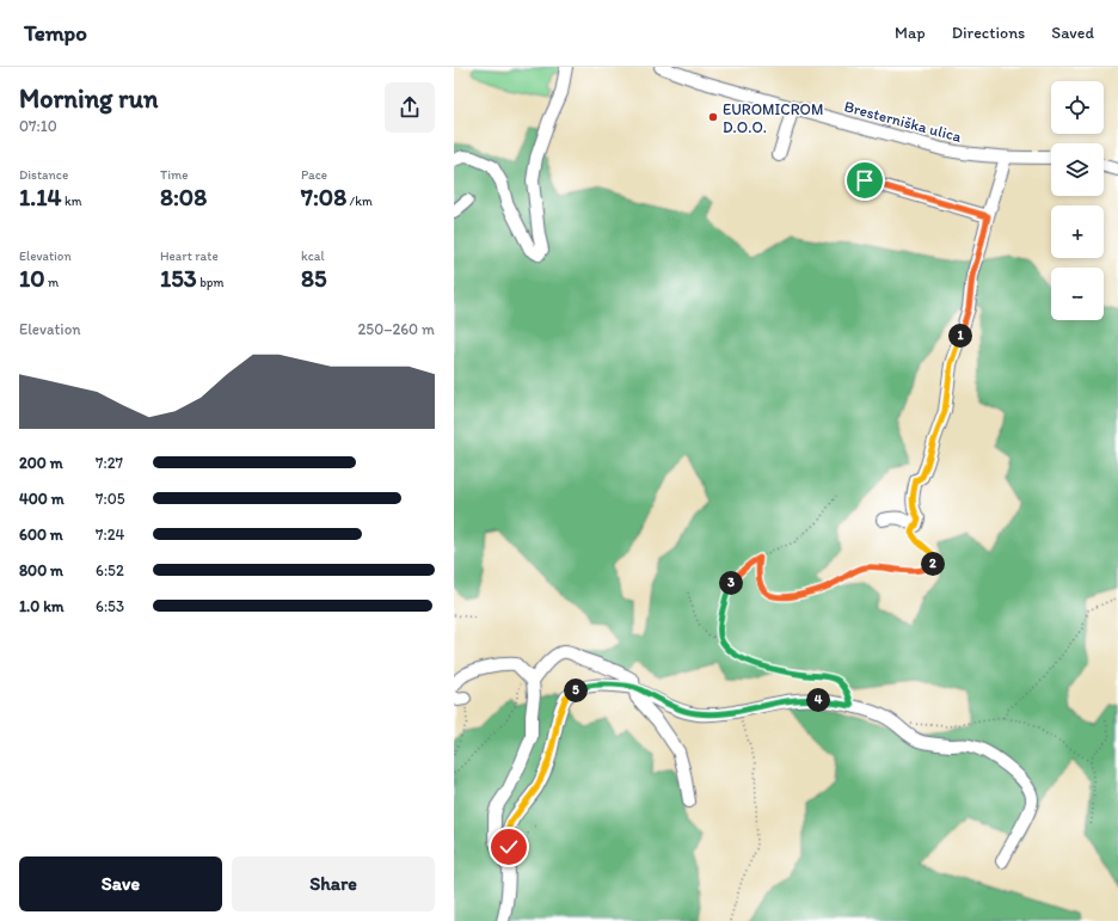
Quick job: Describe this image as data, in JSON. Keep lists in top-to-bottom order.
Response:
{
  "streets": {
    "street": ["Bresterniška ulica"]
  },
  "places": ["EUROMICROM D.O.O."],
  "page": {
    "header": "Tempo",
    "nav": ["Map", "Directions", "Saved"],
    "heading": ["Morning run", "07:10"],
    "map_buttons": ["+", "−"],
    "stats": [
      ["Distance", "1.14 km"],
      ["Time", "8:08"],
      ["Pace", "7:08 /km"],
      ["Elevation", "10 m"],
      ["Heart rate", "153 bpm"],
      ["kcal", "85"]
    ],
    "chart": ["Elevation", "250–260 m"],
    "pins": [
      "1",
      "2",
      "3",
      "5",
      "4"
    ],
    "list": [
      {
        "name": "200 m",
        "note": "7:27"
      },
      {
        "name": "400 m",
        "note": "7:05"
      },
      {
        "name": "600 m",
        "note": "7:24"
      },
      {
        "name": "800 m",
        "note": "6:52"
      },
      {
        "name": "1.0 km",
        "note": "6:53"
      }
    ],
    "buttons": ["Save", "Share"]
  }
}
